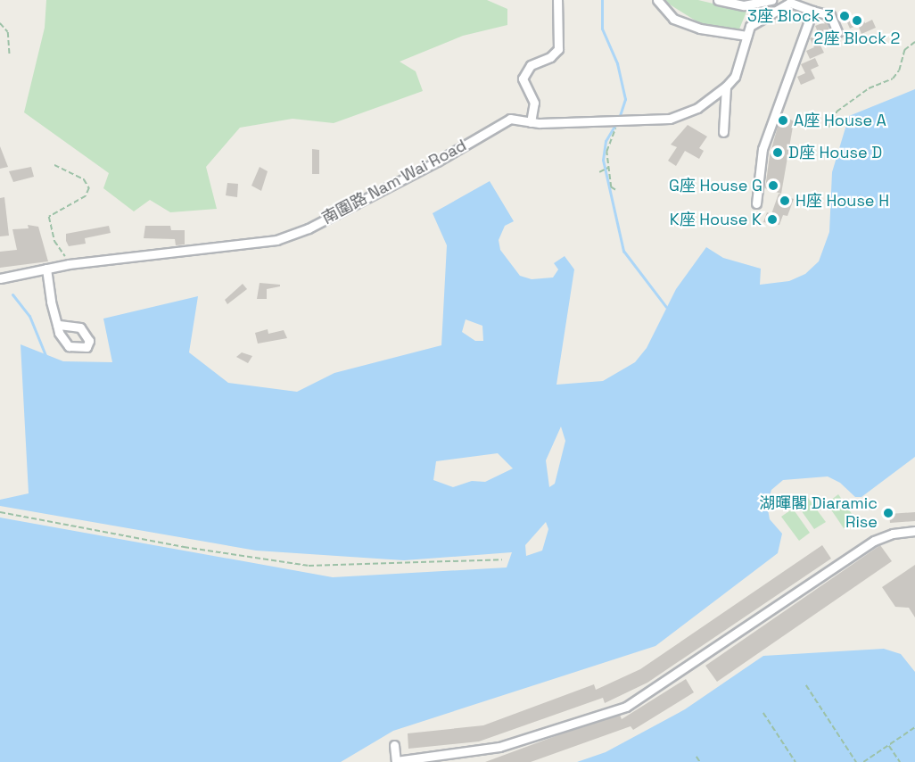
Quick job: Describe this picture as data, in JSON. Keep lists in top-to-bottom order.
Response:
{
  "streets": {
    "street": ["南圍路 Nam Wai Road"]
  },
  "places": [
    "3座 Block 3",
    "2座 Block 2",
    "A座 House A",
    "D座 House D",
    "G座 House G",
    "H座 House H",
    "K座 House K",
    "湖暉閣 Diaramic Rise"
  ]
}
